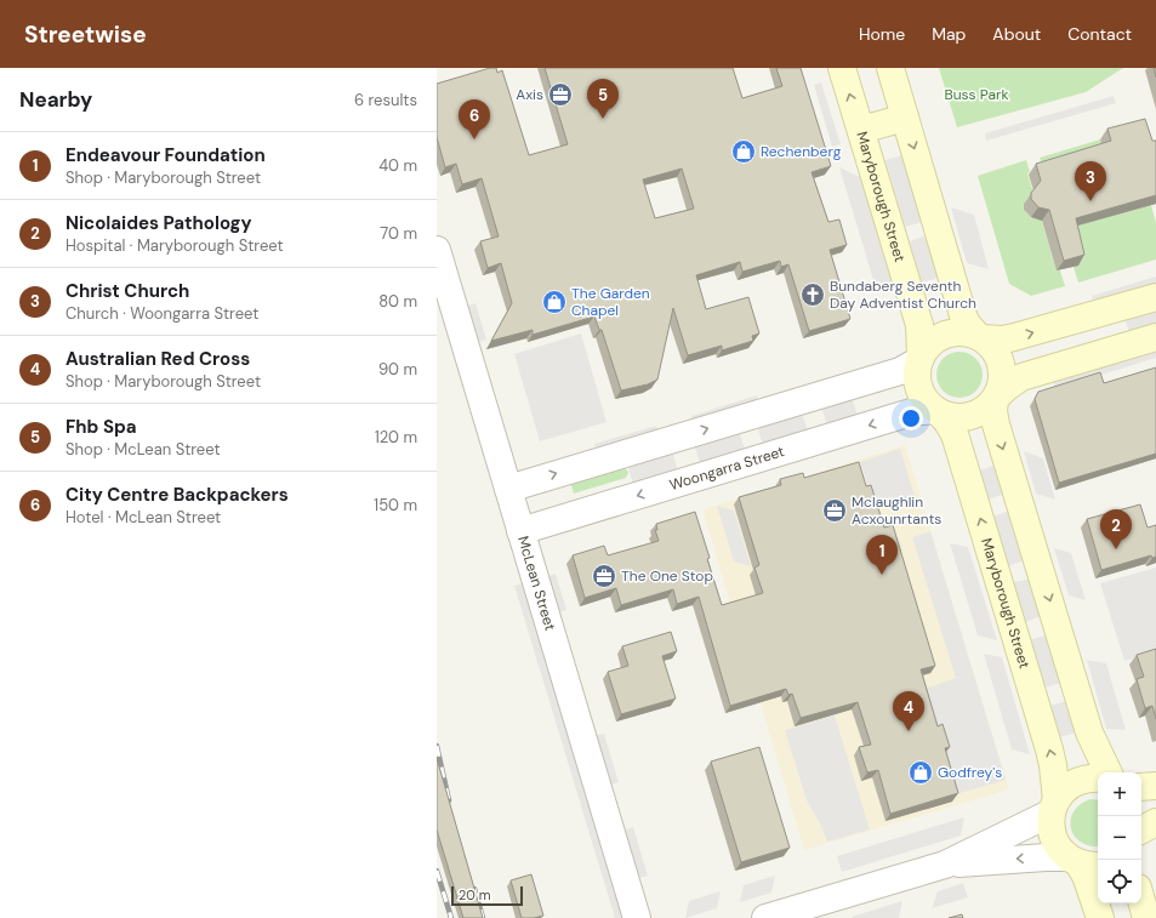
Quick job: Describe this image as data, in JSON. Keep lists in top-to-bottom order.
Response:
{
  "streets": {
    "street": ["Maryborough Street", "Woongarra Street", "McLean Street"]
  },
  "crossings": [
    ["Maryborough Street", "Woongarra Street"],
    ["Woongarra Street", "McLean Street"]
  ],
  "parks": ["Buss Park"],
  "places": {
    "office": ["Axis", "Mclaughlin Acxounrtants", "The One Stop"],
    "shop": ["Rechenberg", "The Garden Chapel", "Godfrey's"],
    "church": ["Bundaberg Seventh Day Adventist Church"]
  },
  "scale_bar": "20 m",
  "page": {
    "header": "Streetwise",
    "nav": [
      "Home",
      "Map",
      "About",
      "Contact"
    ],
    "heading": ["Nearby", "6 results"],
    "pins": [
      "5",
      "6",
      "3",
      "2",
      "1",
      "4"
    ],
    "list": [
      {
        "mark": "1",
        "name": "Endeavour Foundation",
        "note": "Shop · Maryborough Street",
        "value": "40 m"
      },
      {
        "mark": "2",
        "name": "Nicolaides Pathology",
        "note": "Hospital · Maryborough Street",
        "value": "70 m"
      },
      {
        "mark": "3",
        "name": "Christ Church",
        "note": "Church · Woongarra Street",
        "value": "80 m"
      },
      {
        "mark": "4",
        "name": "Australian Red Cross",
        "note": "Shop · Maryborough Street",
        "value": "90 m"
      },
      {
        "mark": "5",
        "name": "Fhb Spa",
        "note": "Shop · McLean Street",
        "value": "120 m"
      },
      {
        "mark": "6",
        "name": "City Centre Backpackers",
        "note": "Hotel · McLean Street",
        "value": "150 m"
      }
    ],
    "map_buttons": ["+", "−"],
    "scale": "20 m"
  }
}
